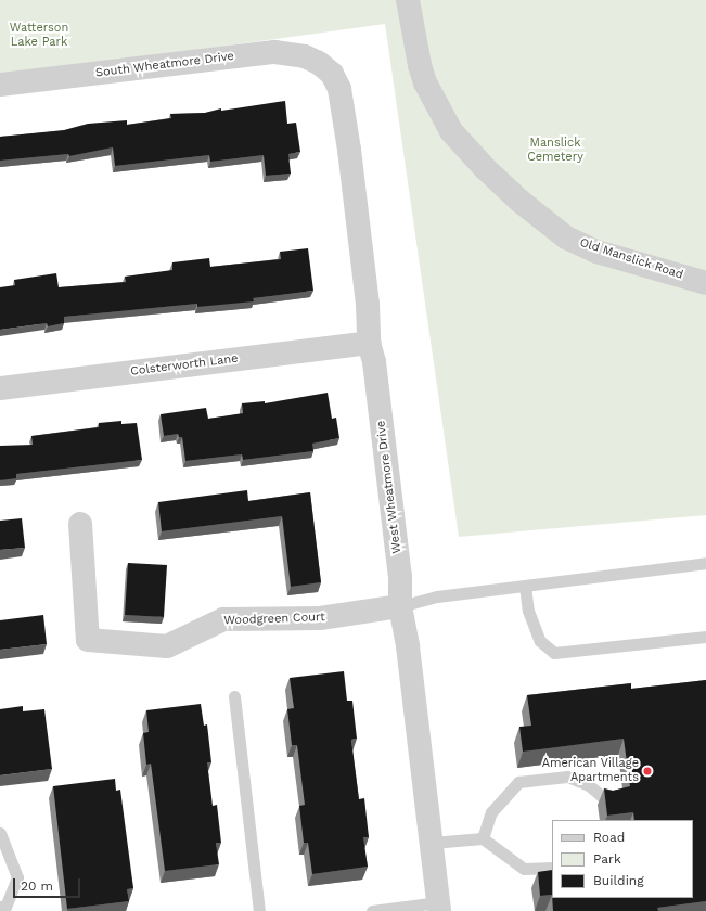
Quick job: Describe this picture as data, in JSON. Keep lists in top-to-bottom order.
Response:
{
  "streets": {
    "street": [
      "South Wheatmore Drive",
      "Old Manslick Road",
      "Colsterworth Lane",
      "West Wheatmore Drive",
      "Woodgreen Court"
    ]
  },
  "crossings": [
    ["South Wheatmore Drive", "West Wheatmore Drive"],
    ["Colsterworth Lane", "West Wheatmore Drive"],
    ["West Wheatmore Drive", "Woodgreen Court"]
  ],
  "parks": ["Watterson Lake Park", "Manslick Cemetery"],
  "places": ["American Village Apartments"],
  "legend": ["Road", "Park", "Building"],
  "scale_bar": "20 m"
}
